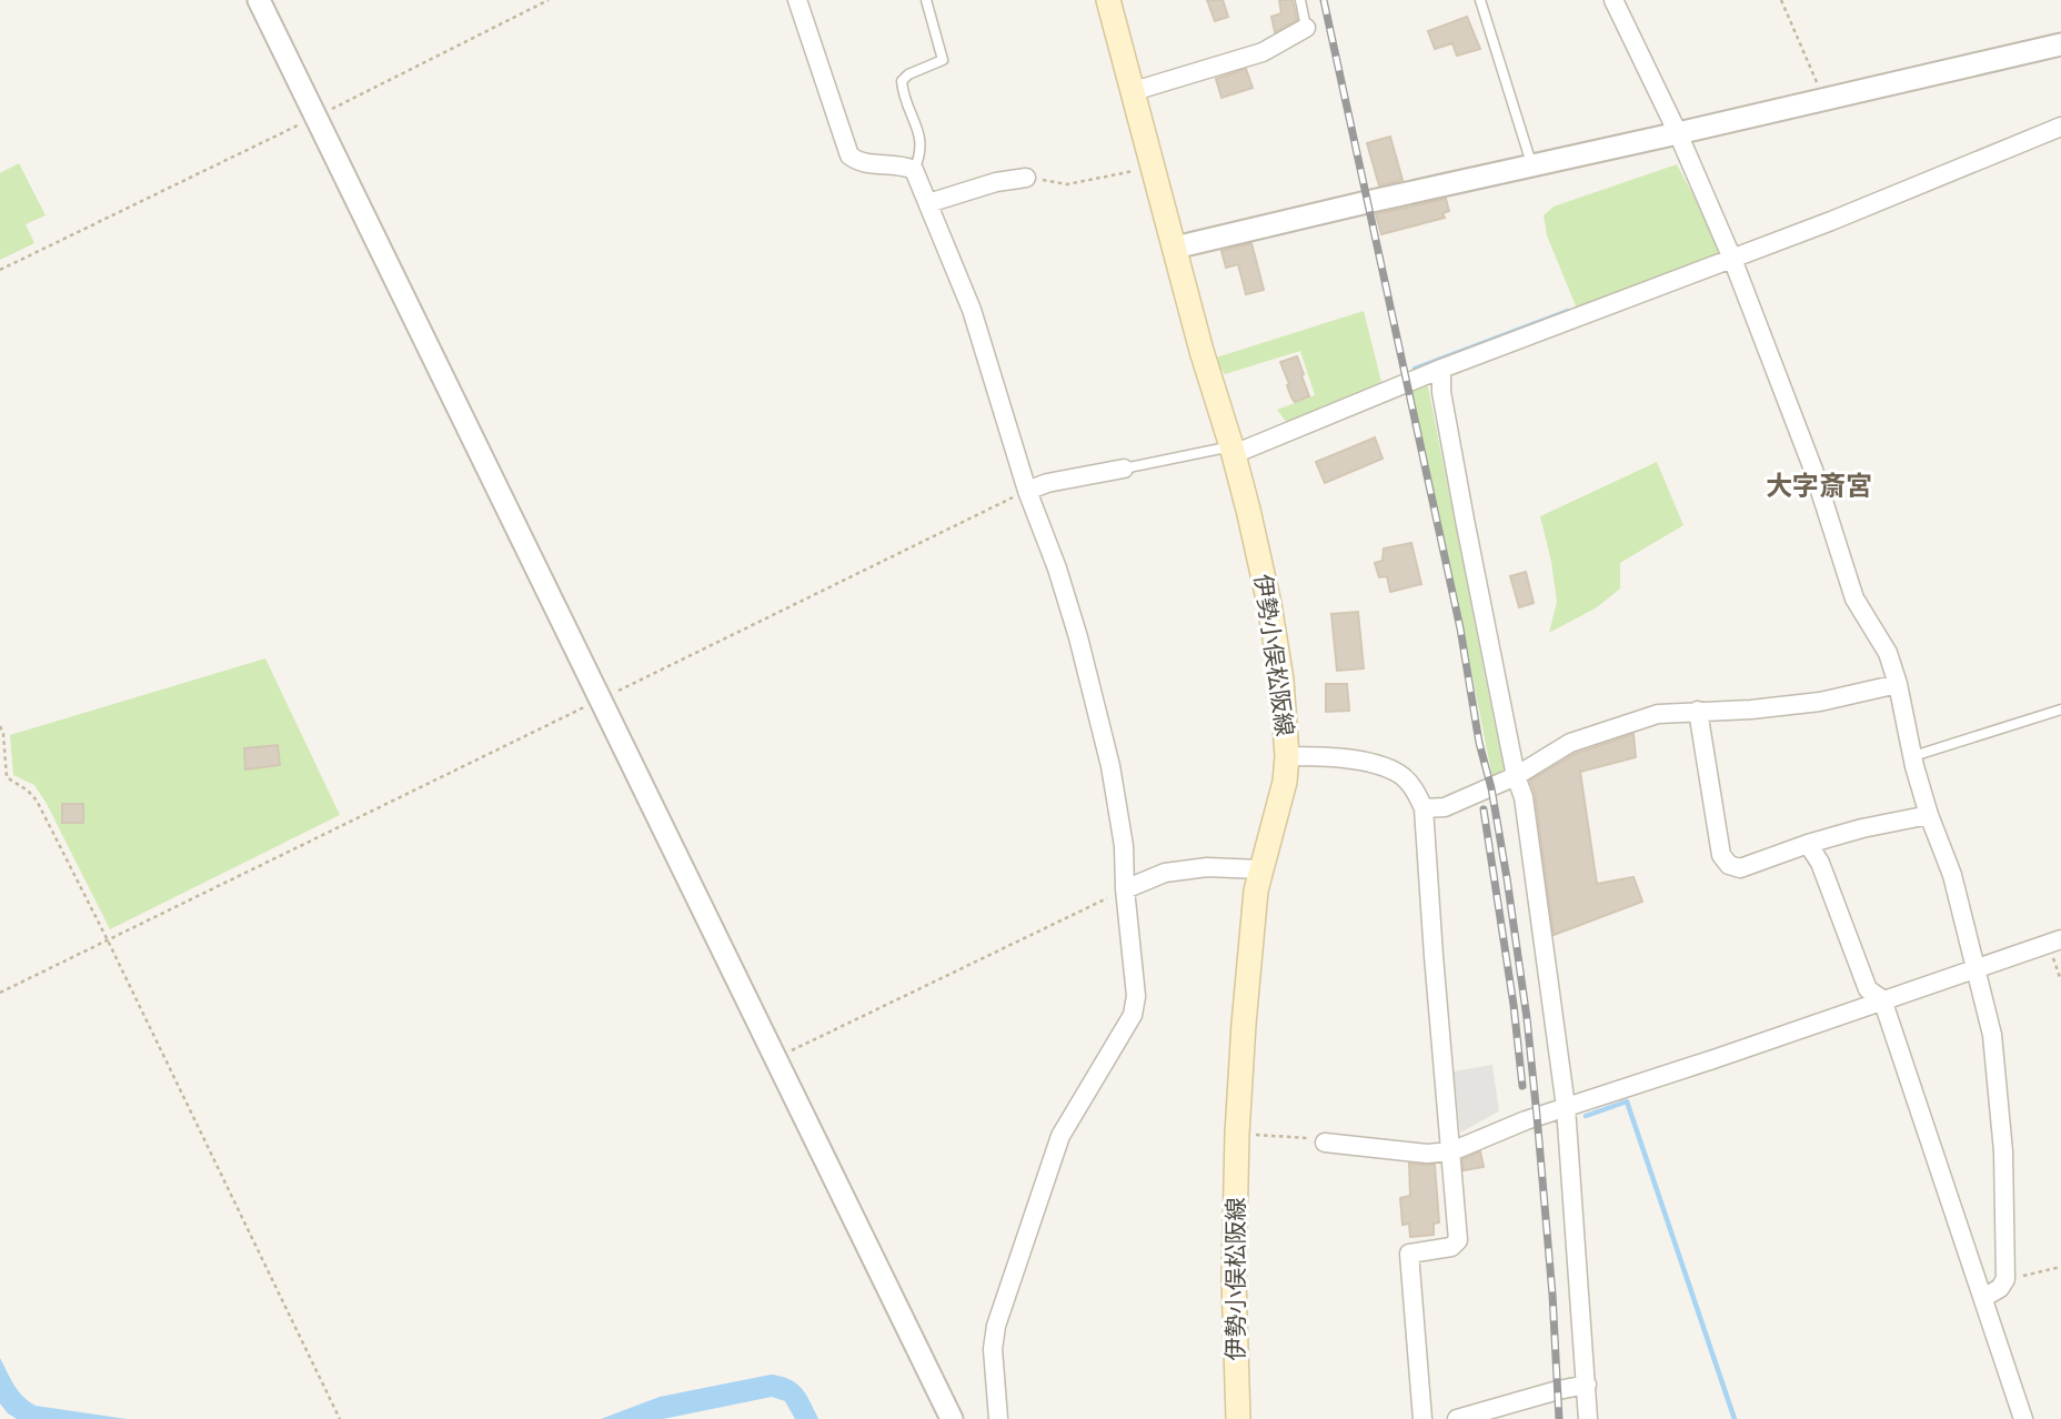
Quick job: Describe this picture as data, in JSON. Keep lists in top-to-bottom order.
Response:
{
  "streets": {
    "main road": ["伊勢小俣松阪線"]
  },
  "districts": ["大字斎宮"]
}
